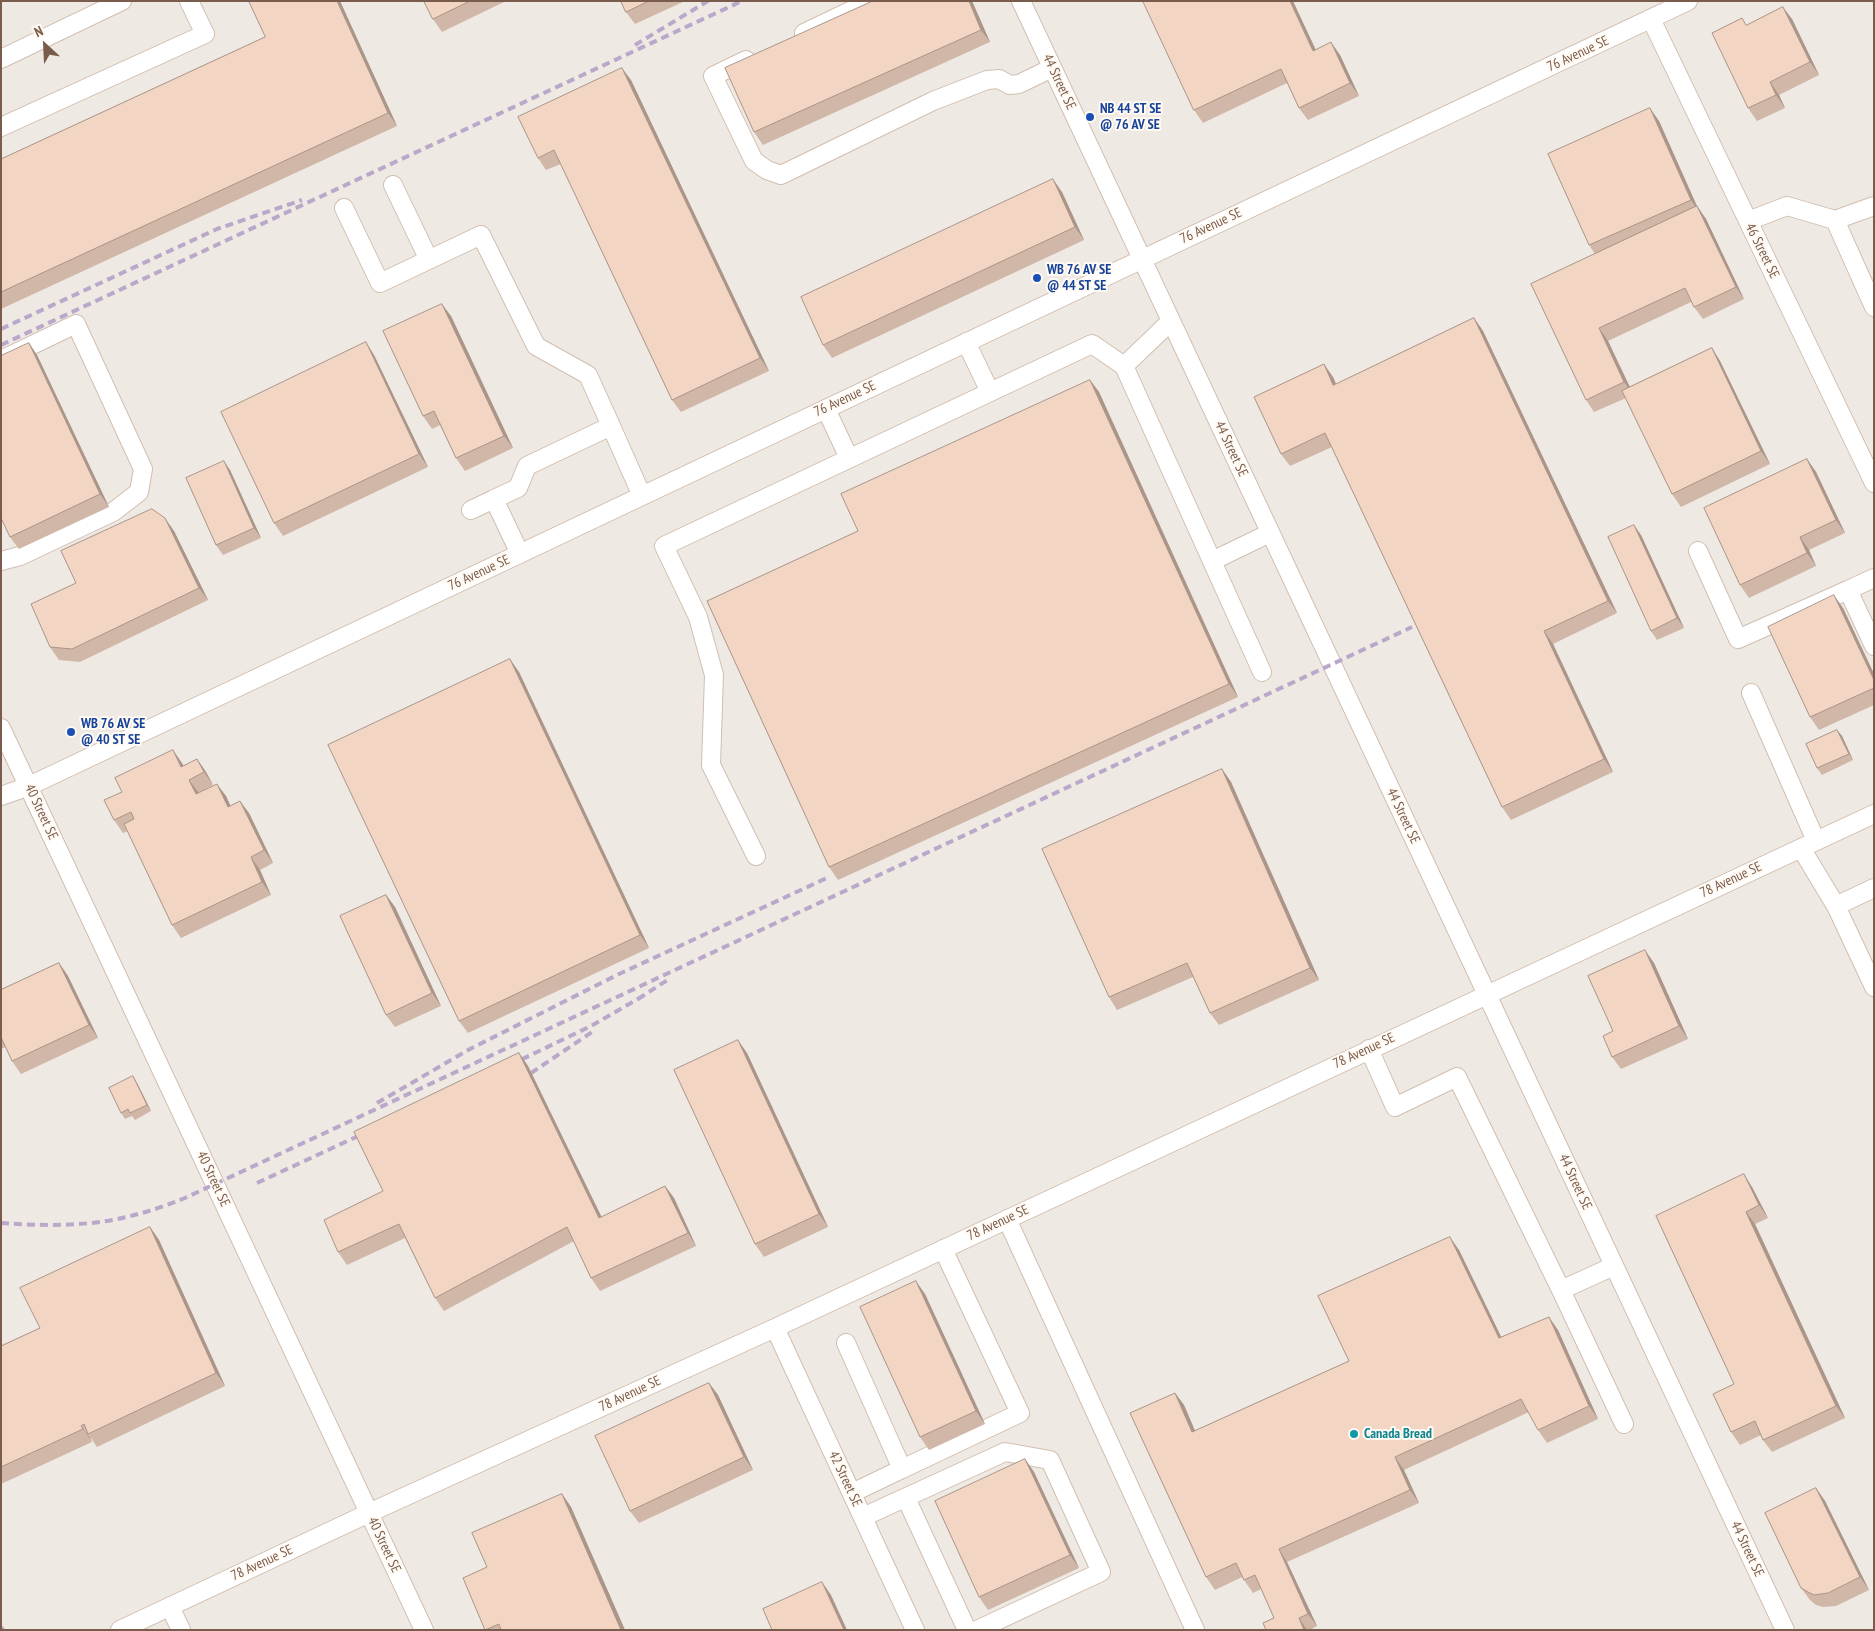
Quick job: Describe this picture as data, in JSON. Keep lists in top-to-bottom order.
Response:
{
  "streets": {
    "street": [
      "76 Avenue SE",
      "44 Street SE",
      "46 Street SE",
      "40 Street SE",
      "78 Avenue SE",
      "42 Street SE"
    ]
  },
  "crossings": [
    ["76 Avenue SE", "44 Street SE"],
    ["76 Avenue SE", "46 Street SE"],
    ["76 Avenue SE", "40 Street SE"],
    ["44 Street SE", "78 Avenue SE"],
    ["40 Street SE", "78 Avenue SE"],
    ["78 Avenue SE", "42 Street SE"]
  ],
  "places": [
    "NB 44 ST SE @ 76 AV SE",
    "WB 76 AV SE @ 44 ST SE",
    "WB 76 AV SE @ 40 ST SE",
    "Canada Bread"
  ],
  "north": "top left"
}
